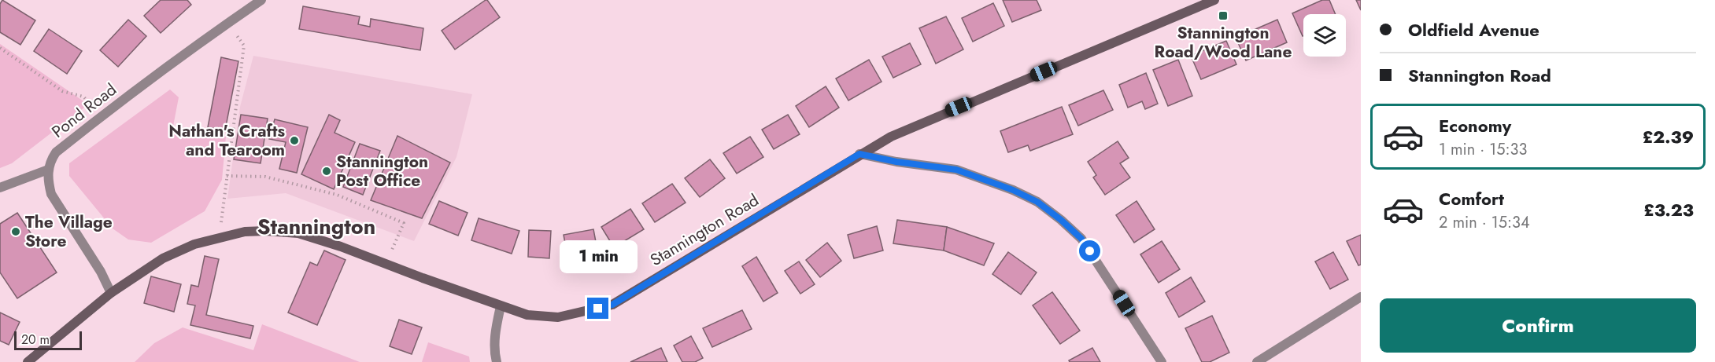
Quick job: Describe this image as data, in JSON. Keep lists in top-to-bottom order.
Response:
{
  "streets": {
    "main road": ["Stannington Road"],
    "street": ["Pond Road"]
  },
  "districts": ["Stannington"],
  "places": {
    "transit": ["Stannington Road/Wood Lane"],
    "other": ["Nathan's Crafts and Tearoom", "Stannington Post Office", "The Village Store"]
  },
  "scale_bar": "20 m",
  "page": {
    "banner": ["Oldfield Avenue", "Stannington Road"],
    "list": [
      {
        "name": "Economy",
        "note": "1 min · 15:33",
        "value": "£2.39"
      },
      {
        "name": "Comfort",
        "note": "2 min · 15:34",
        "value": "£3.23"
      }
    ],
    "bubble": "1 min",
    "buttons": "Confirm",
    "scale": "20 m"
  }
}
